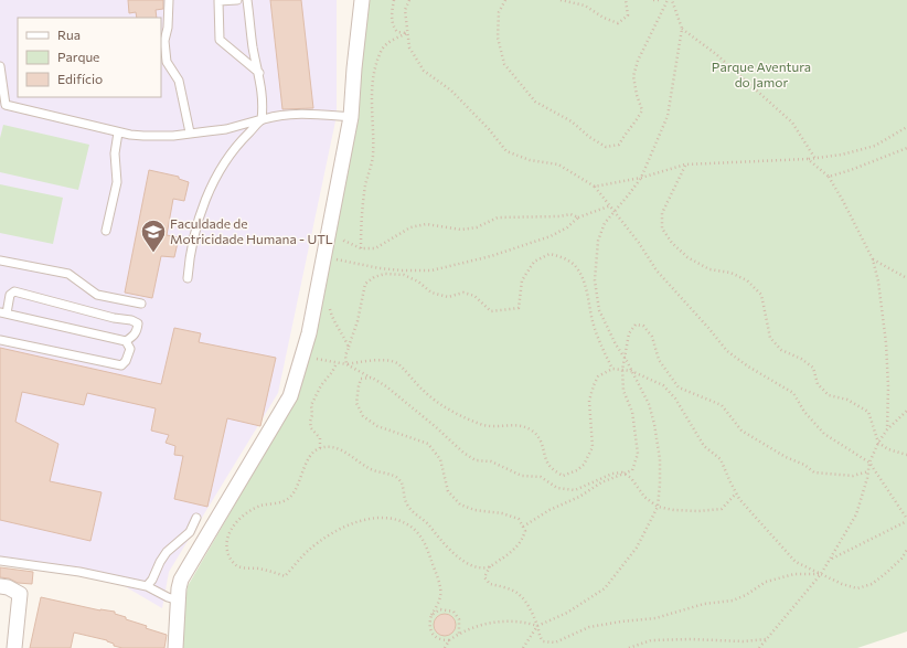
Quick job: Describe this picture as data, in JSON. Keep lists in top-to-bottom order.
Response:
{
  "parks": ["Parque Aventura do Jamor"],
  "places": {
    "school or university": ["Faculdade de Motricidade Humana - UTL"]
  },
  "legend": ["Rua", "Parque", "Edifício"]
}
